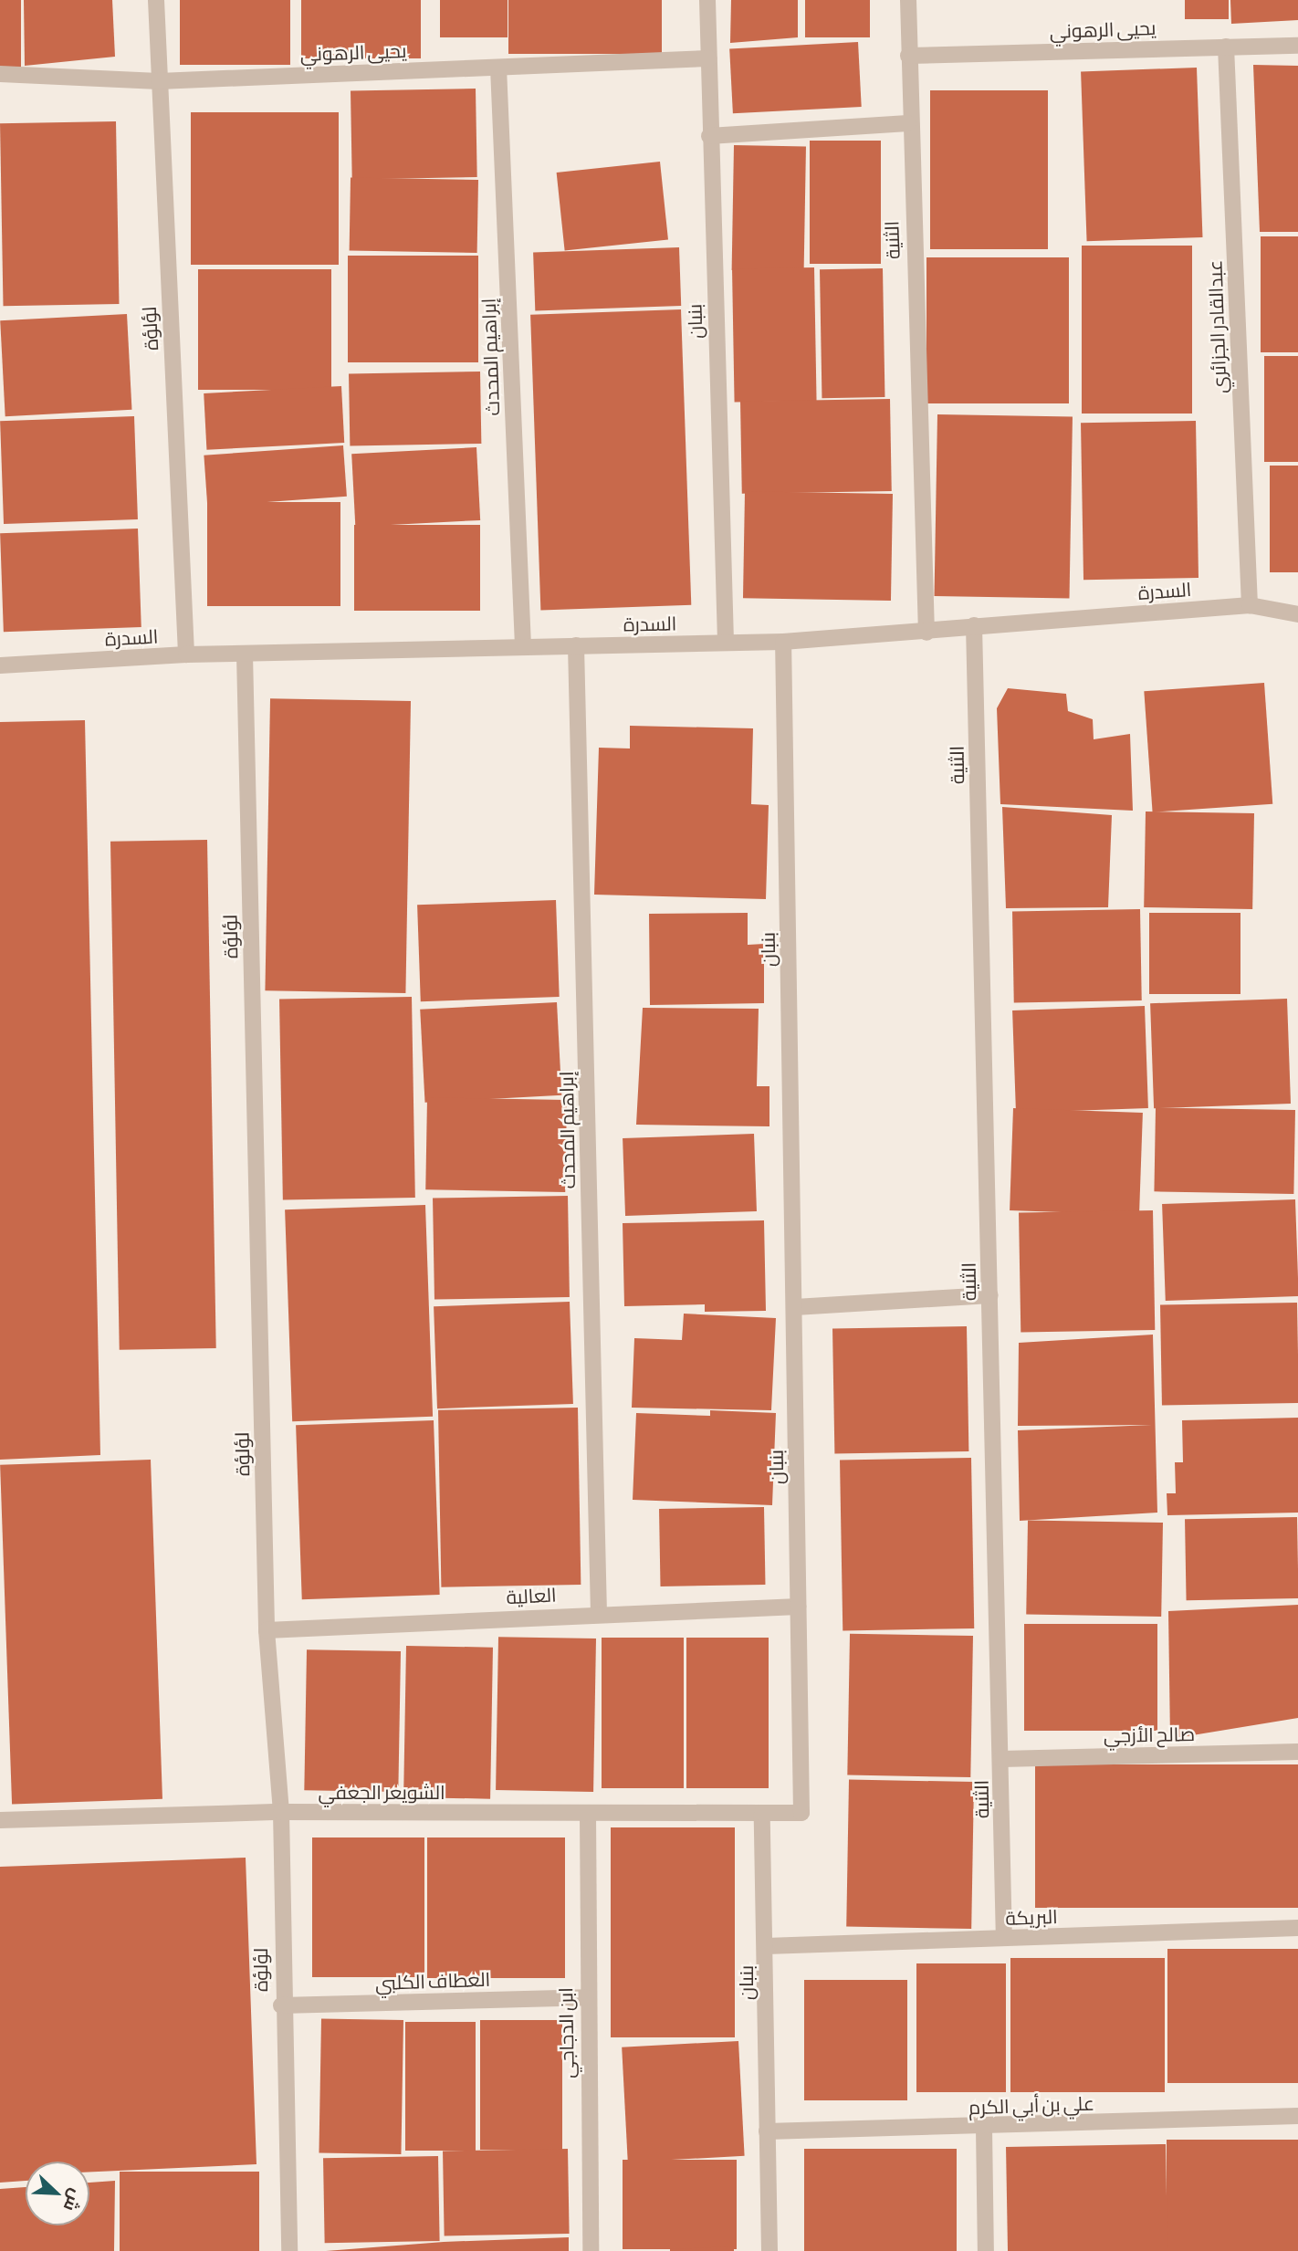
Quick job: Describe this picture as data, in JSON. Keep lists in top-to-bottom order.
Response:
{
  "streets": {
    "street": [
      "يحيى الرهوني",
      "الثنية",
      "بنبان",
      "عبدالقادر الجزائري",
      "لؤلؤة",
      "إبراهيم المحدث",
      "السدرة",
      "العالية",
      "صالح الأزجي",
      "الشويعر الجعفي",
      "البريكة",
      "العطاف الكلبي",
      "ابن الدجاجي",
      "علي بن أبي الكرم"
    ]
  },
  "crossings": [
    ["يحيى الرهوني", "الثنية"],
    ["يحيى الرهوني", "بنبان"],
    ["يحيى الرهوني", "عبدالقادر الجزائري"],
    ["يحيى الرهوني", "لؤلؤة"],
    ["يحيى الرهوني", "إبراهيم المحدث"],
    ["الثنية", "السدرة"],
    ["الثنية", "صالح الأزجي"],
    ["الثنية", "البريكة"],
    ["بنبان", "السدرة"],
    ["بنبان", "العالية"],
    ["بنبان", "الشويعر الجعفي"],
    ["بنبان", "البريكة"],
    ["بنبان", "علي بن أبي الكرم"],
    ["عبدالقادر الجزائري", "السدرة"],
    ["لؤلؤة", "السدرة"],
    ["لؤلؤة", "العالية"],
    ["لؤلؤة", "الشويعر الجعفي"],
    ["لؤلؤة", "العطاف الكلبي"],
    ["إبراهيم المحدث", "السدرة"],
    ["إبراهيم المحدث", "العالية"],
    ["الشويعر الجعفي", "ابن الدجاجي"],
    ["العطاف الكلبي", "ابن الدجاجي"]
  ],
  "north": "bottom right"
}
